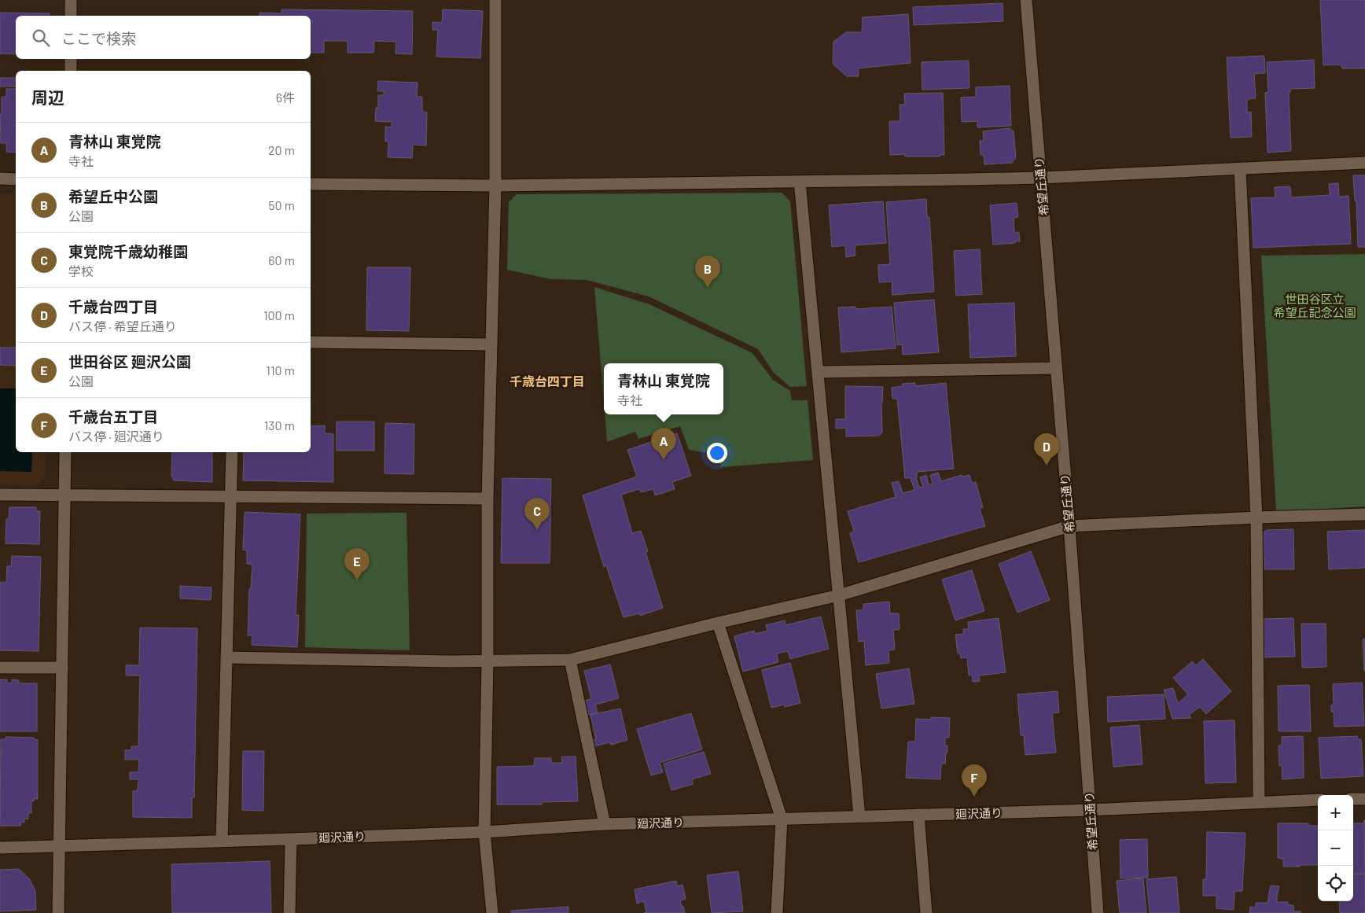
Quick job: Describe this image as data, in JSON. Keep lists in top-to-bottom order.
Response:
{
  "streets": {
    "street": ["希望丘通り", "廻沢通り"]
  },
  "crossings": [
    ["希望丘通り", "廻沢通り"]
  ],
  "districts": ["千歳台四丁目"],
  "parks": ["世田谷区立 希望丘記念公園"],
  "page": {
    "search": "ここで検索",
    "heading": ["周辺", "6件"],
    "list": [
      {
        "mark": "A",
        "name": "青林山 東覚院",
        "note": "寺社",
        "value": "20 m"
      },
      {
        "mark": "B",
        "name": "希望丘中公園",
        "note": "公園",
        "value": "50 m"
      },
      {
        "mark": "C",
        "name": "東覚院千歳幼稚園",
        "note": "学校",
        "value": "60 m"
      },
      {
        "mark": "D",
        "name": "千歳台四丁目",
        "note": "バス停 · 希望丘通り",
        "value": "100 m"
      },
      {
        "mark": "E",
        "name": "世田谷区 廻沢公園",
        "note": "公園",
        "value": "110 m"
      },
      {
        "mark": "F",
        "name": "千歳台五丁目",
        "note": "バス停 · 廻沢通り",
        "value": "130 m"
      }
    ],
    "pins": [
      "B",
      "A",
      "D",
      "C",
      "E",
      "F"
    ],
    "popup": ["青林山 東覚院", "寺社"],
    "map_buttons": ["+", "−"]
  }
}
